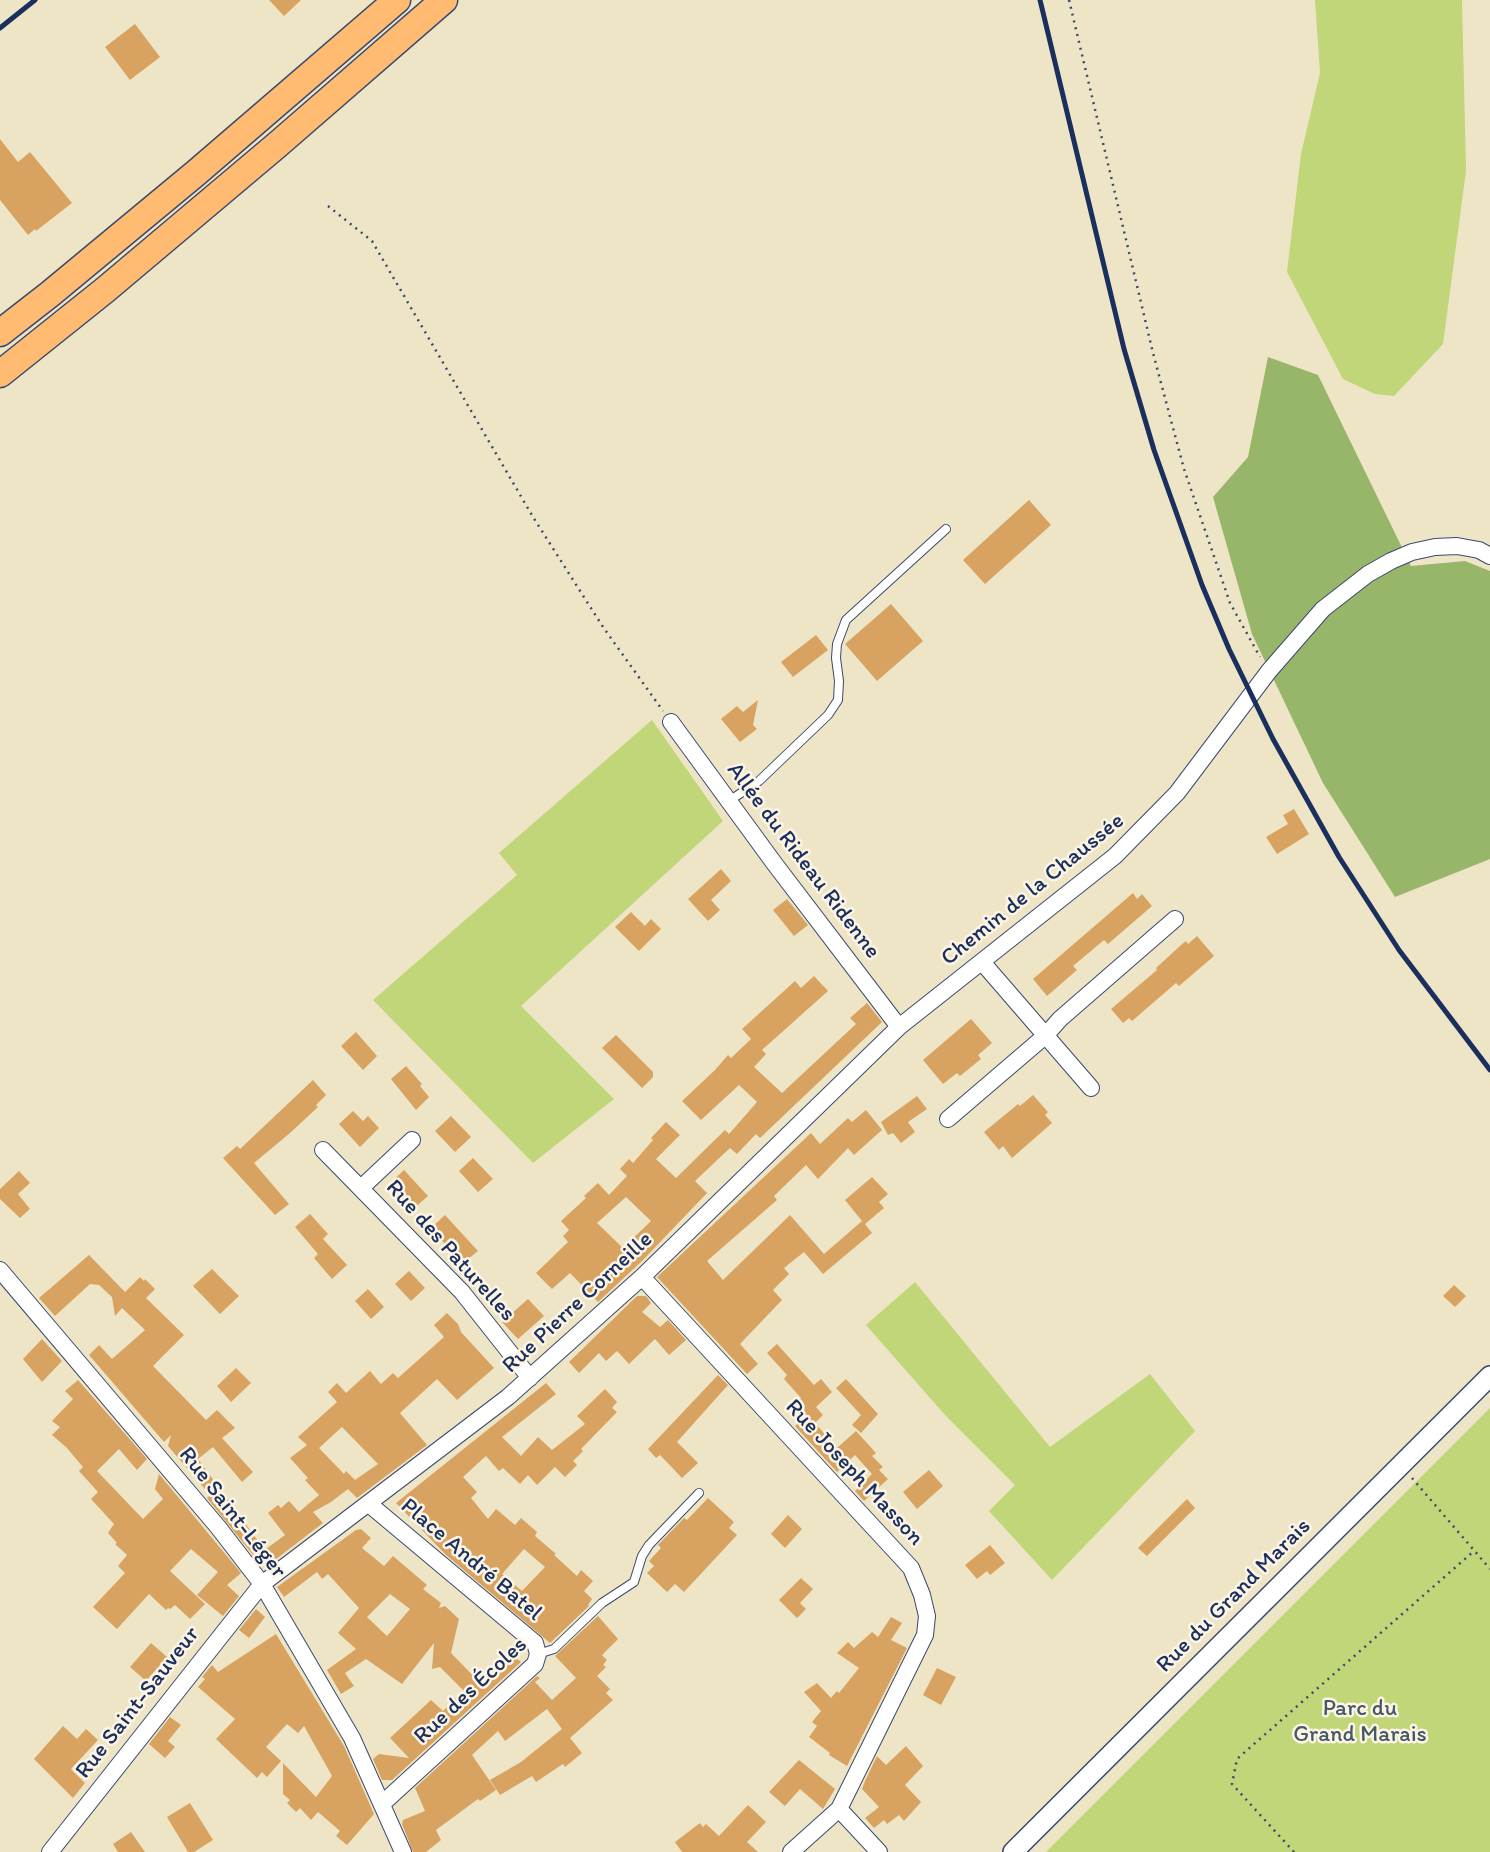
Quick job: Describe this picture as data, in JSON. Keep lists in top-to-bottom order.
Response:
{
  "streets": {
    "street": [
      "Allée du Rideau Ridenne",
      "Chemin de la Chaussée",
      "Rue des Paturelles",
      "Rue Pierre Corneille",
      "Rue Joseph Masson",
      "Rue Saint-Léger",
      "Place André Batel",
      "Rue du Grand Marais",
      "Rue des Écoles",
      "Rue Saint-Sauveur"
    ]
  },
  "crossings": [
    ["Allée du Rideau Ridenne", "Chemin de la Chaussée"],
    ["Allée du Rideau Ridenne", "Rue Pierre Corneille"],
    ["Chemin de la Chaussée", "Rue Pierre Corneille"],
    ["Rue des Paturelles", "Rue Pierre Corneille"],
    ["Rue Pierre Corneille", "Rue Joseph Masson"],
    ["Rue Pierre Corneille", "Rue Saint-Léger"],
    ["Rue Pierre Corneille", "Place André Batel"],
    ["Rue Pierre Corneille", "Rue Saint-Sauveur"],
    ["Rue Saint-Léger", "Rue des Écoles"],
    ["Rue Saint-Léger", "Rue Saint-Sauveur"],
    ["Place André Batel", "Rue des Écoles"]
  ],
  "parks": ["Parc du Grand Marais"]
}
